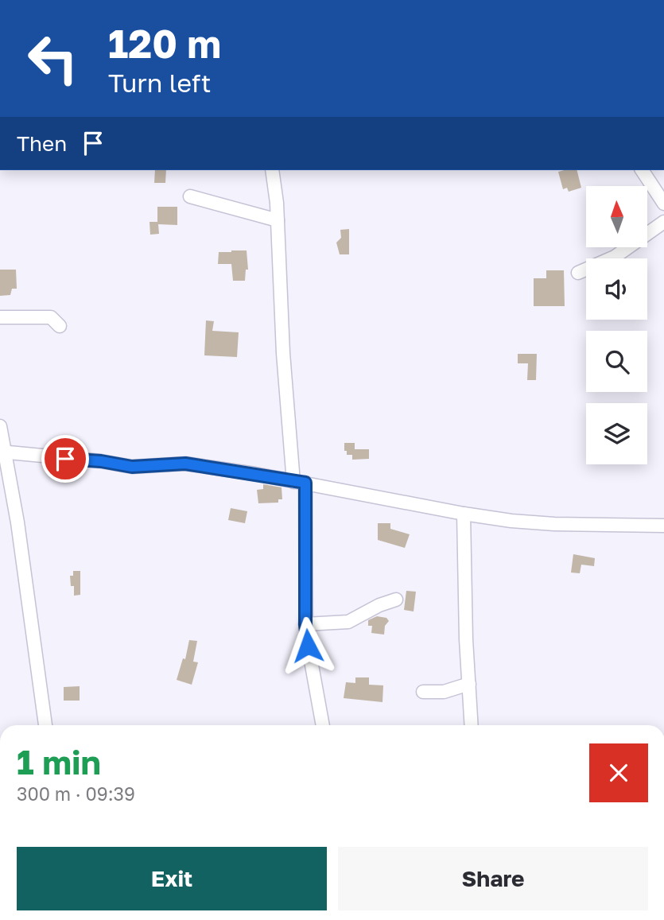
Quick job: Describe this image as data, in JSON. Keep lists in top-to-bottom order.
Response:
{
  "north": "top",
  "page": {
    "turn": ["120 m", "Turn left"],
    "then": "Then",
    "heading": ["1 min", "300 m · 09:39"],
    "buttons": ["Exit", "Share"]
  }
}
